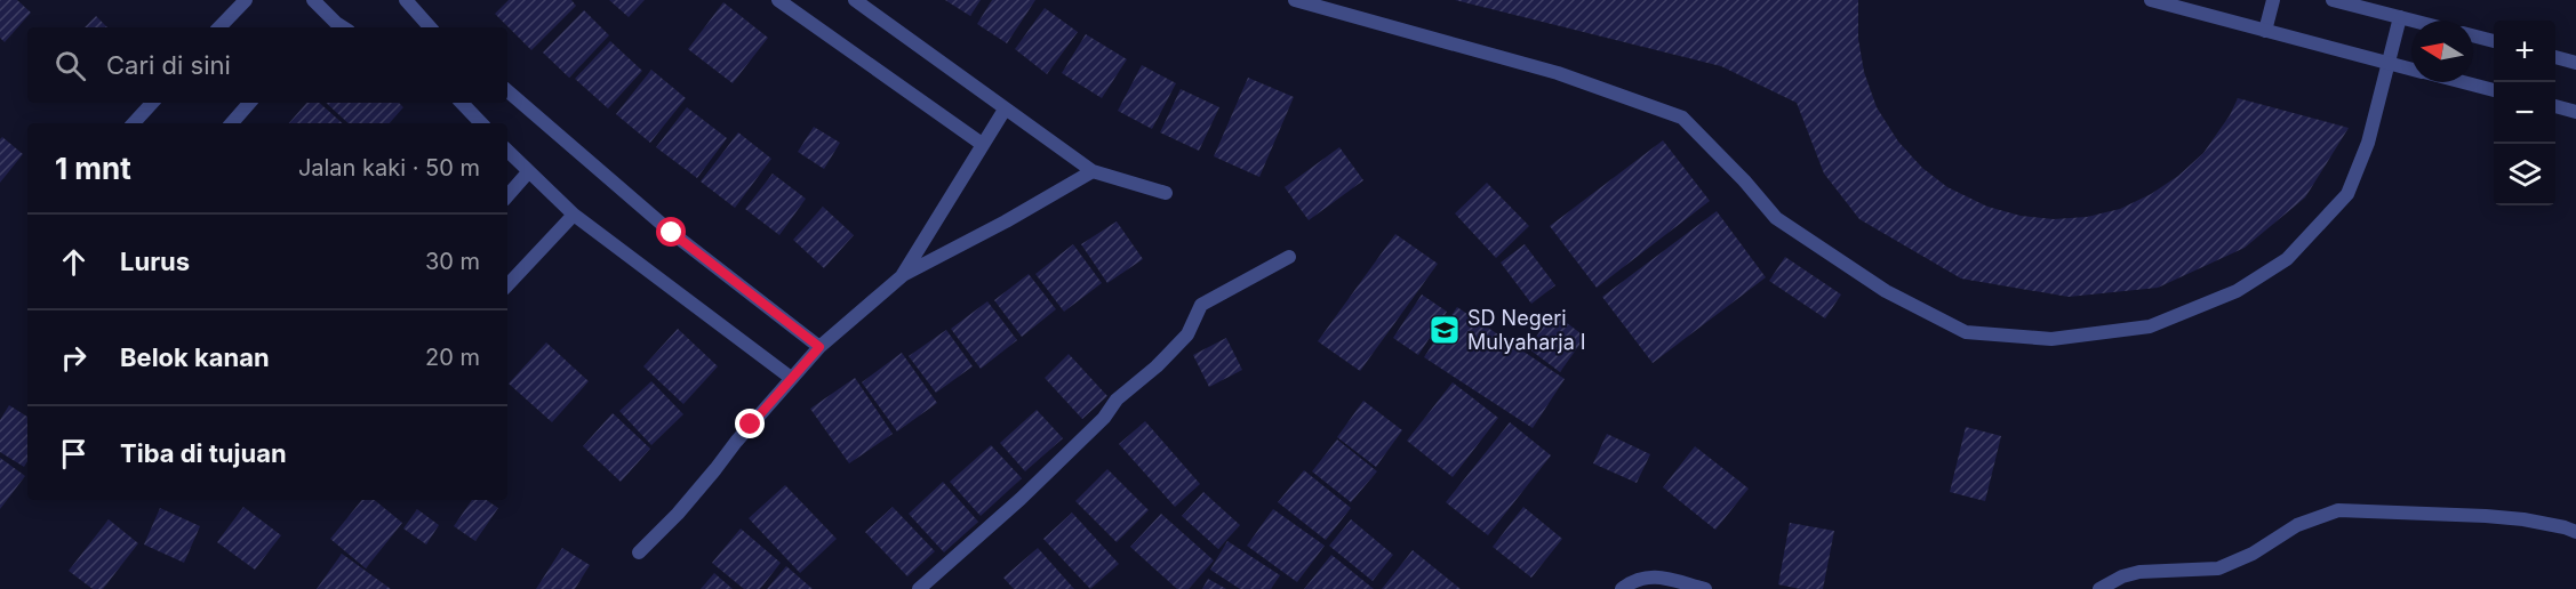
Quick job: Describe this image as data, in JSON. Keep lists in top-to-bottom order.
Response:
{
  "places": {
    "school or university": ["SD Negeri Mulyaharja I"]
  },
  "north": "left",
  "page": {
    "map_buttons": ["+", "−"],
    "search": "Cari di sini",
    "heading": ["1 mnt", "Jalan kaki · 50 m"],
    "list": [
      ["Lurus", "30 m"],
      ["Belok kanan", "20 m"],
      "Tiba di tujuan"
    ]
  }
}
